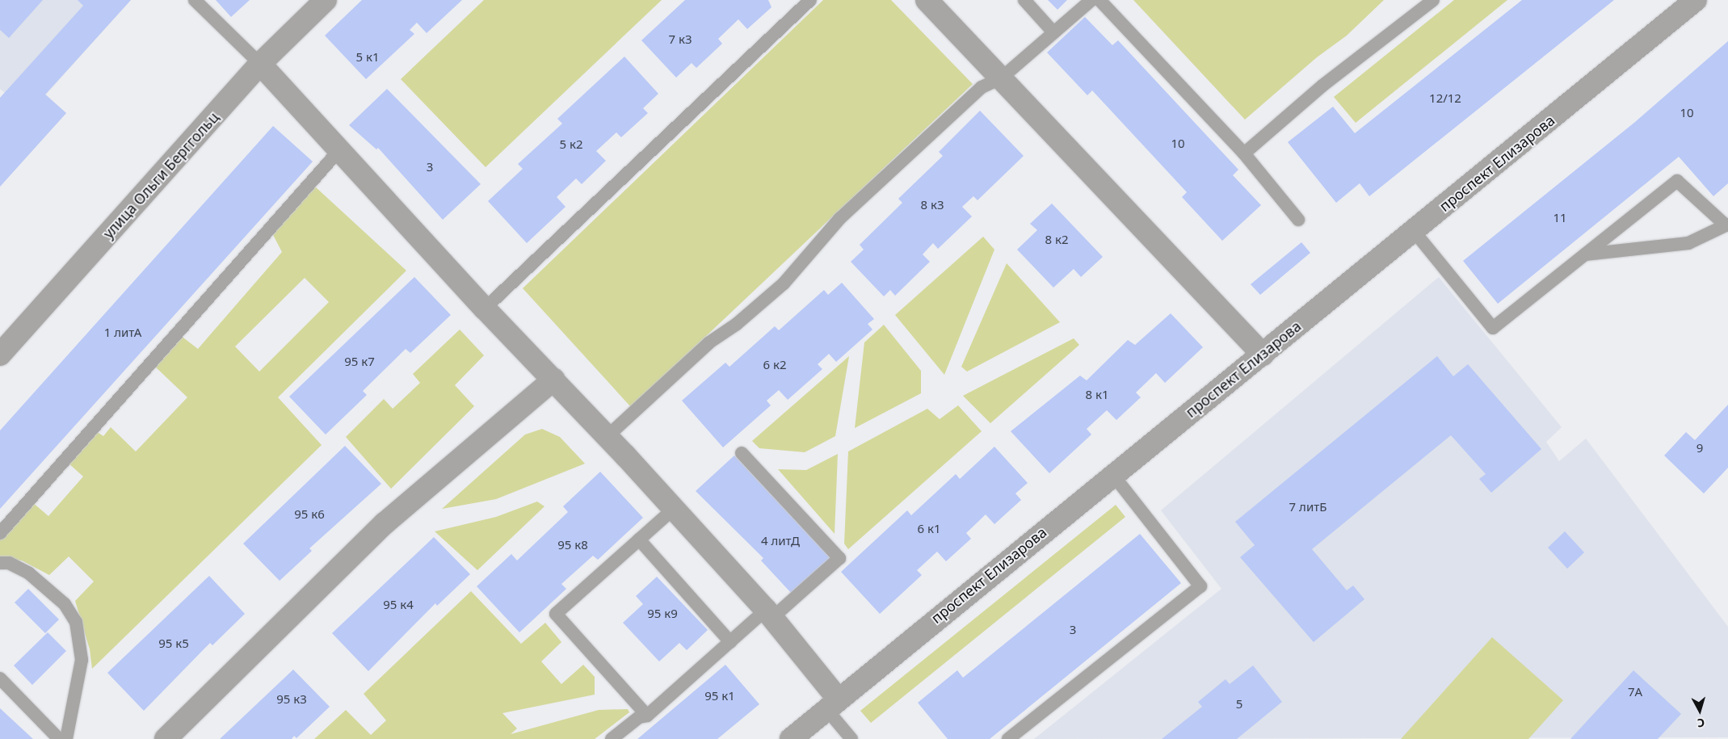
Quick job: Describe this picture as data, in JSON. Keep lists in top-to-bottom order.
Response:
{
  "streets": {
    "street": ["проспект Елизарова", "улица Ольги Берггольц"]
  },
  "house_numbers": [
    "7 к3",
    "5 к1",
    "12/12",
    "10",
    "10",
    "5 к2",
    "3",
    "8 к3",
    "11",
    "8 к2",
    "1 литА",
    "95 к7",
    "6 к2",
    "8 к1",
    "9",
    "7 литБ",
    "95 к6",
    "6 к1",
    "4 литД",
    "95 к8",
    "95 к4",
    "95 к9",
    "3",
    "95 к5",
    "7А",
    "95 к1",
    "95 к3",
    "5"
  ],
  "north": "bottom"
}
